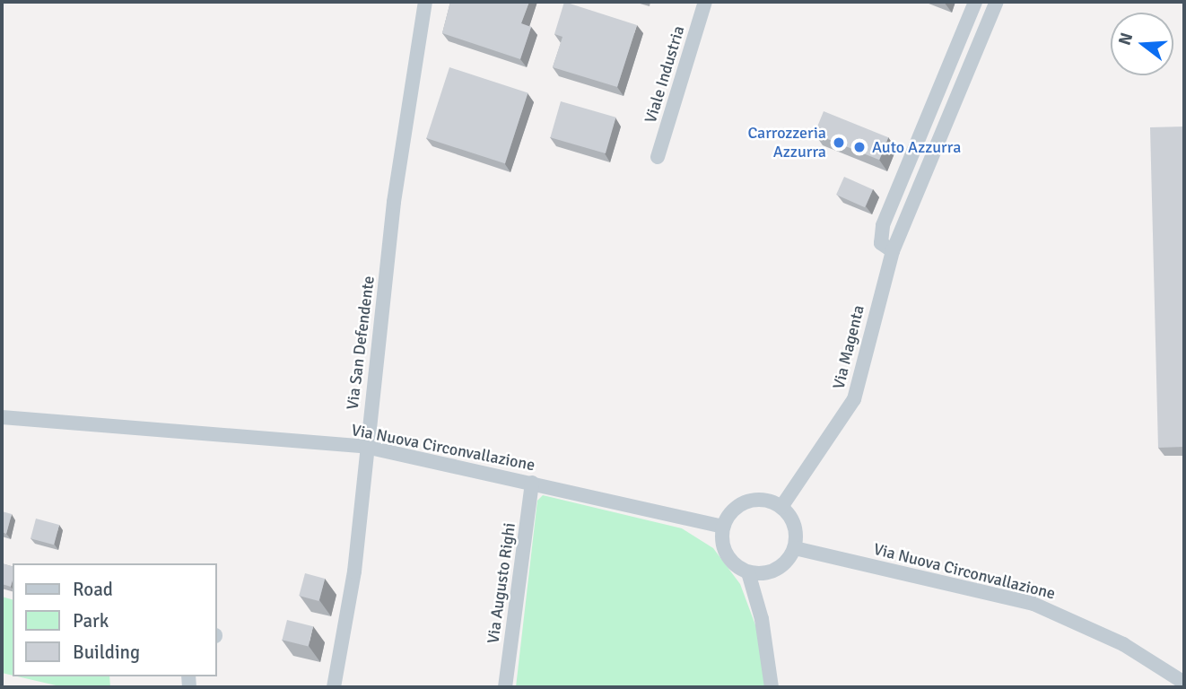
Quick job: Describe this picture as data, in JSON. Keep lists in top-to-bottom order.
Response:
{
  "streets": {
    "street": [
      "Viale Industria",
      "Via San Defendente",
      "Via Magenta",
      "Via Nuova Circonvallazione",
      "Via Augusto Righi"
    ]
  },
  "crossings": [
    ["Via San Defendente", "Via Nuova Circonvallazione"],
    ["Via Magenta", "Via Nuova Circonvallazione"],
    ["Via Nuova Circonvallazione", "Via Augusto Righi"]
  ],
  "places": ["Carrozzeria Azzurra", "Auto Azzurra"],
  "legend": ["Road", "Park", "Building"],
  "north": "left"
}
